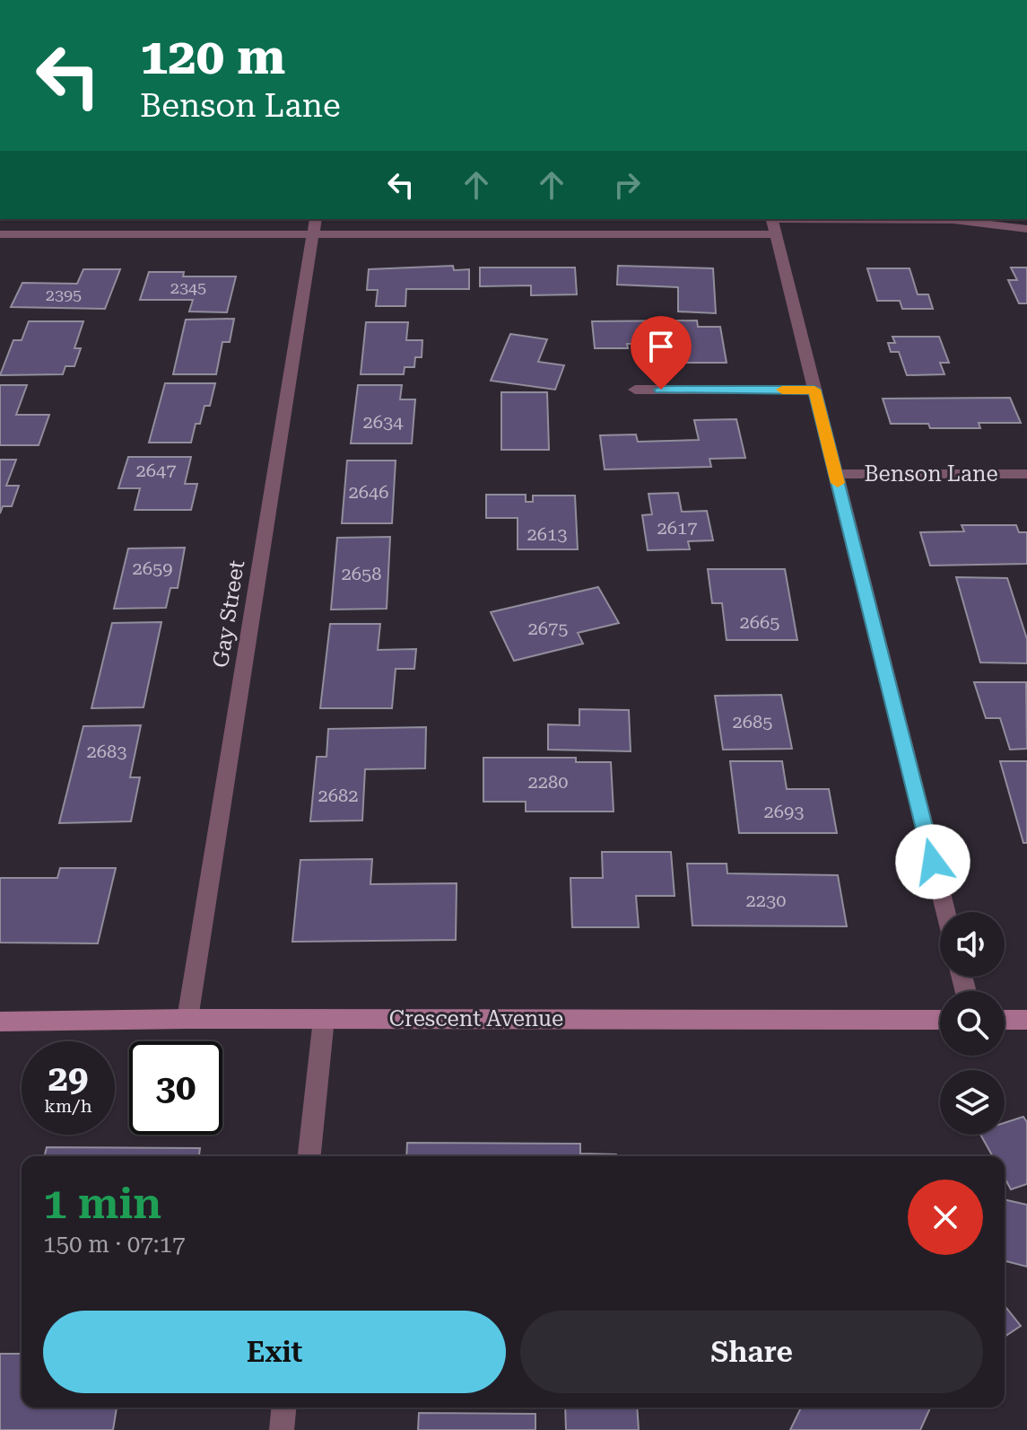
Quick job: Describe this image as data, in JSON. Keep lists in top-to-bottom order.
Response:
{
  "streets": {
    "street": ["Benson Lane", "Gay Street", "Crescent Avenue"]
  },
  "crossings": [
    ["Gay Street", "Crescent Avenue"]
  ],
  "house_numbers": [
    "2345",
    "2395",
    "2634",
    "2647",
    "2646",
    "2617",
    "2613",
    "2659",
    "2658",
    "2665",
    "2675",
    "2685",
    "2683",
    "2280",
    "2682",
    "2693",
    "2230"
  ],
  "page": {
    "turn": ["120 m", "Benson Lane"],
    "speed": "29 km/h",
    "limit": "30",
    "heading": ["1 min", "150 m · 07:17"],
    "buttons": ["Exit", "Share"]
  }
}
